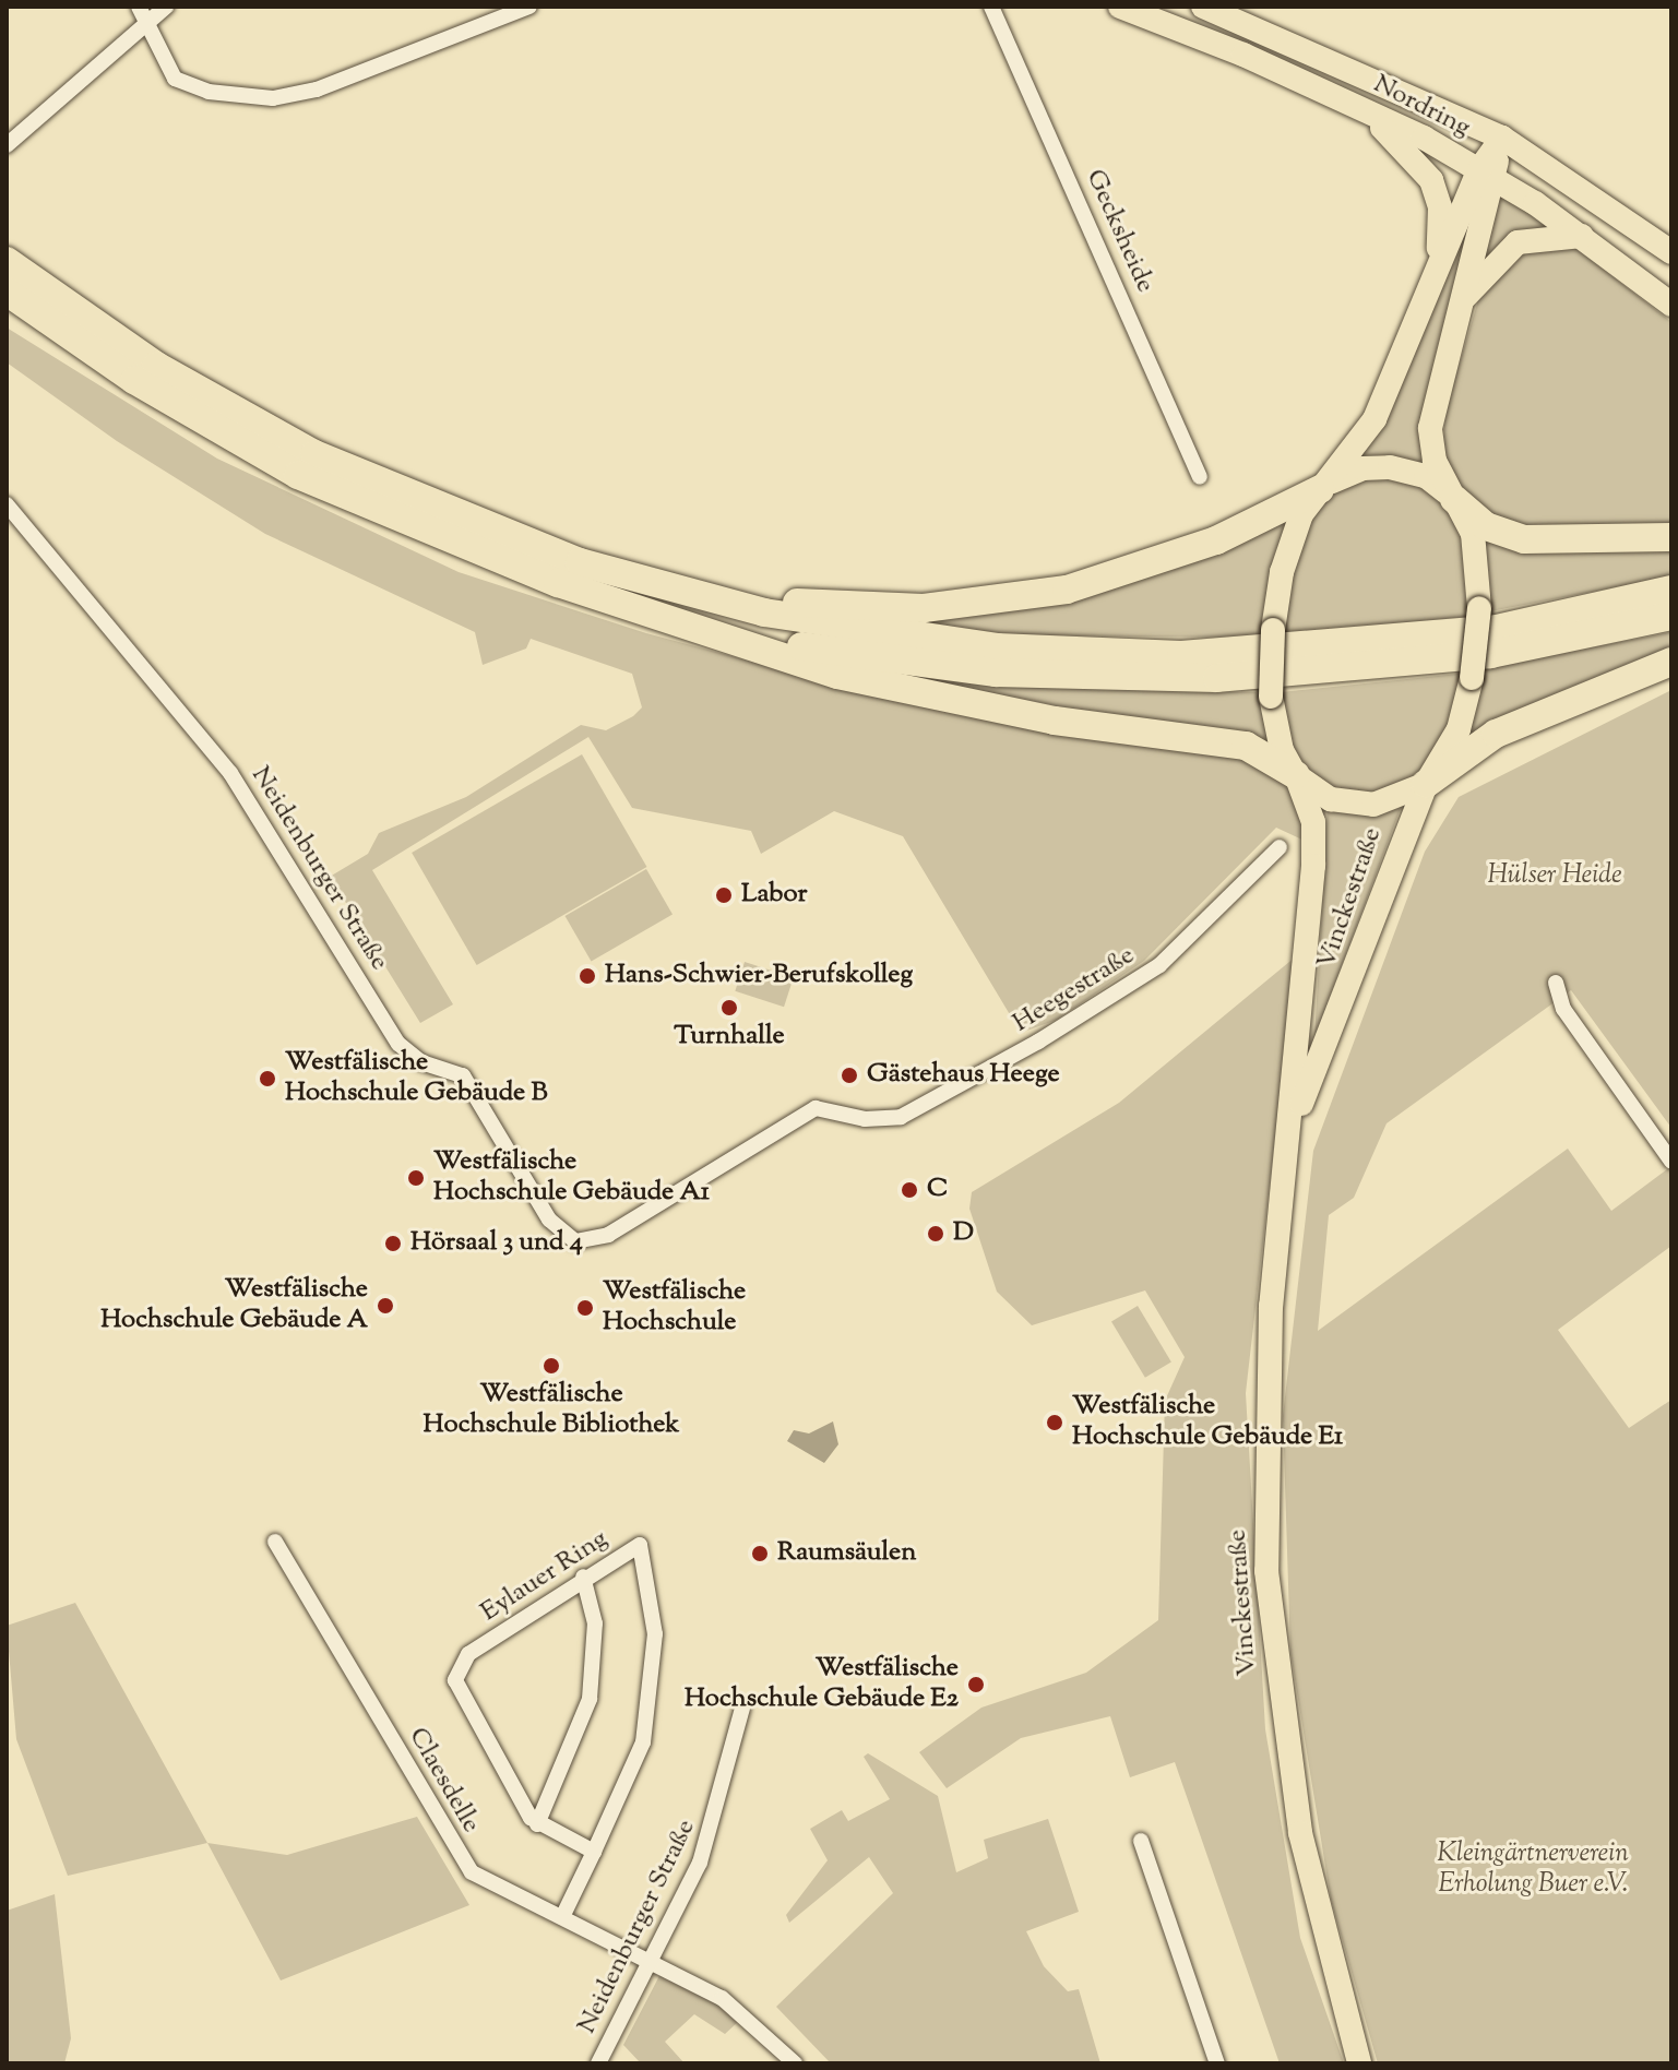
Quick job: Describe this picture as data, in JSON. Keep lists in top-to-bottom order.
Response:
{
  "streets": {
    "main road": ["Nordring", "Vinckestraße"],
    "street": [
      "Gecksheide",
      "Neidenburger Straße",
      "Heegestraße",
      "Eylauer Ring",
      "Claesdelle"
    ]
  },
  "crossings": [
    ["Neidenburger Straße", "Heegestraße"],
    ["Neidenburger Straße", "Claesdelle"],
    ["Eylauer Ring", "Claesdelle"]
  ],
  "parks": ["Hülser Heide", "Kleingärtnerverein Erholung Buer e.V."],
  "places": [
    "Labor",
    "Hans-Schwier-Berufskolleg",
    "Turnhalle",
    "Gästehaus Heege",
    "Westfälische Hochschule Gebäude B",
    "Westfälische Hochschule Gebäude A1",
    "C",
    "D",
    "Hörsaal 3 und 4",
    "Westfälische Hochschule Gebäude A",
    "Westfälische Hochschule",
    "Westfälische Hochschule Bibliothek",
    "Westfälische Hochschule Gebäude E1",
    "Raumsäulen",
    "Westfälische Hochschule Gebäude E2"
  ]
}
